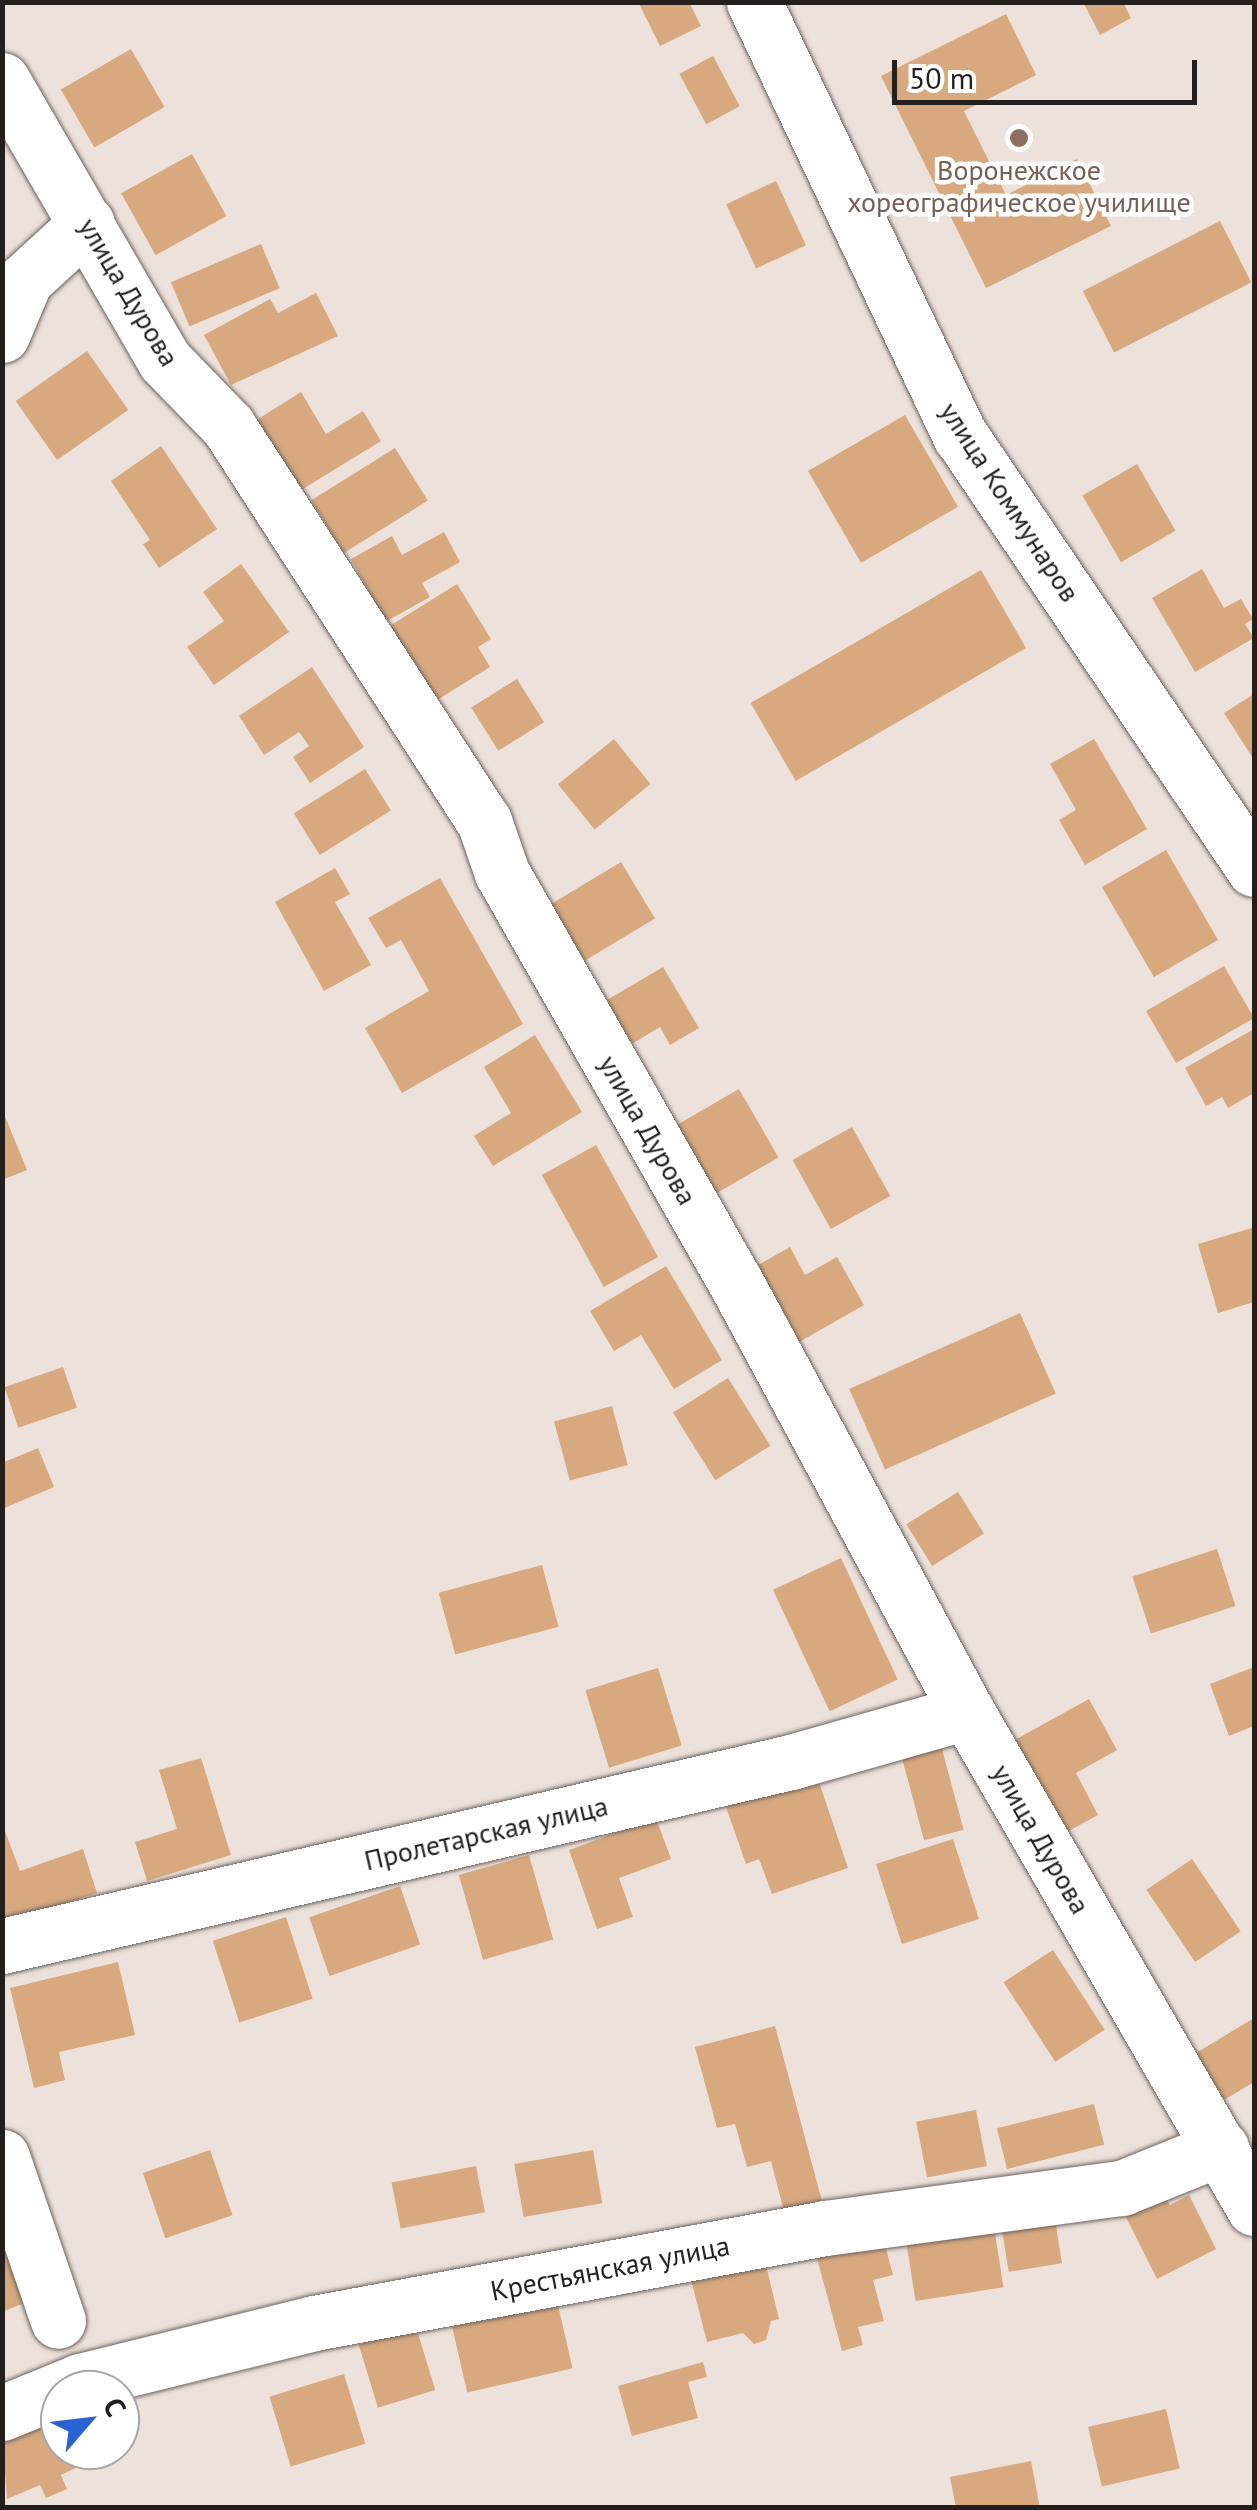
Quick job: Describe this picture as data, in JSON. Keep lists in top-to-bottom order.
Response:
{
  "streets": {
    "street": [
      "улица Дурова",
      "улица Коммунаров",
      "Пролетарская улица",
      "Крестьянская улица"
    ]
  },
  "crossings": [
    ["улица Дурова", "Пролетарская улица"],
    ["улица Дурова", "Крестьянская улица"]
  ],
  "places": ["Воронежское хореографическое училище"],
  "scale_bar": "50 m",
  "north": "top right"
}
